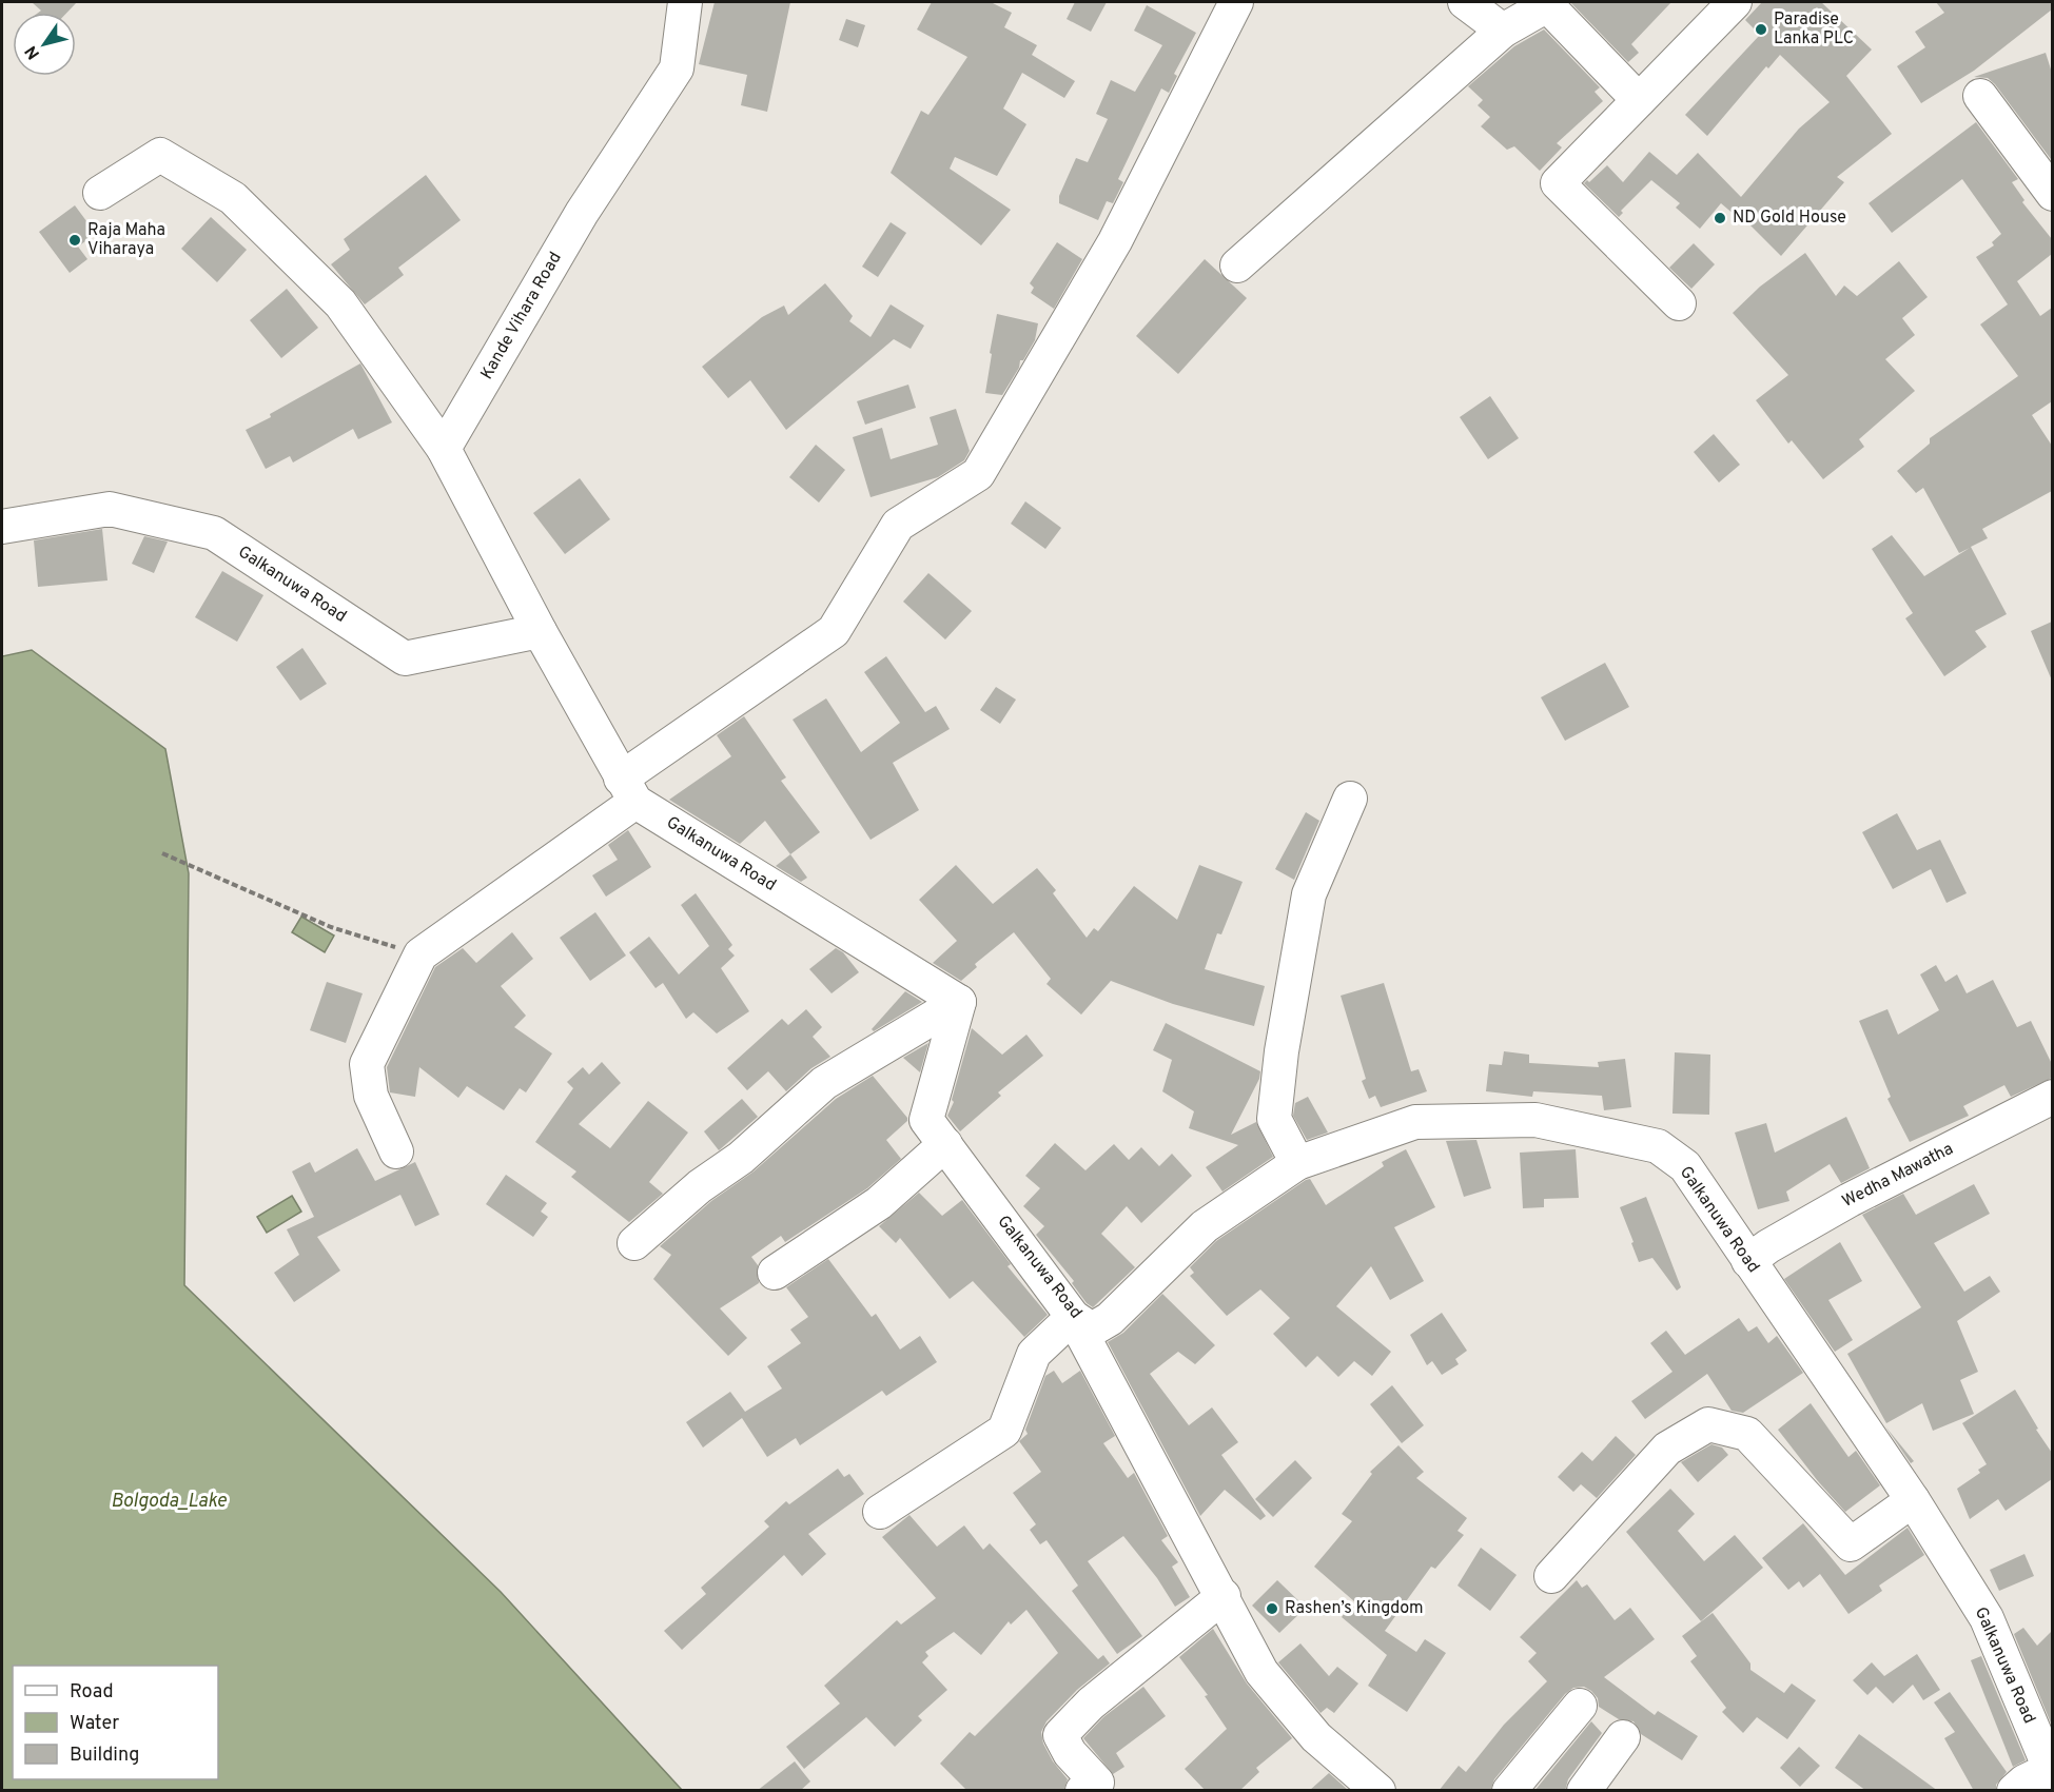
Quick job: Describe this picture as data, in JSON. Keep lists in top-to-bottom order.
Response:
{
  "streets": {
    "street": ["Kande Vihara Road", "Galkanuwa Road", "Wedha Mawatha"]
  },
  "crossings": [
    ["Galkanuwa Road", "Wedha Mawatha"]
  ],
  "water": ["Bolgoda_Lake"],
  "places": [
    "Paradise Lanka PLC",
    "ND Gold House",
    "Raja Maha Viharaya",
    "Rashen’s Kingdom"
  ],
  "legend": ["Road", "Water", "Building"],
  "north": "bottom left"
}
